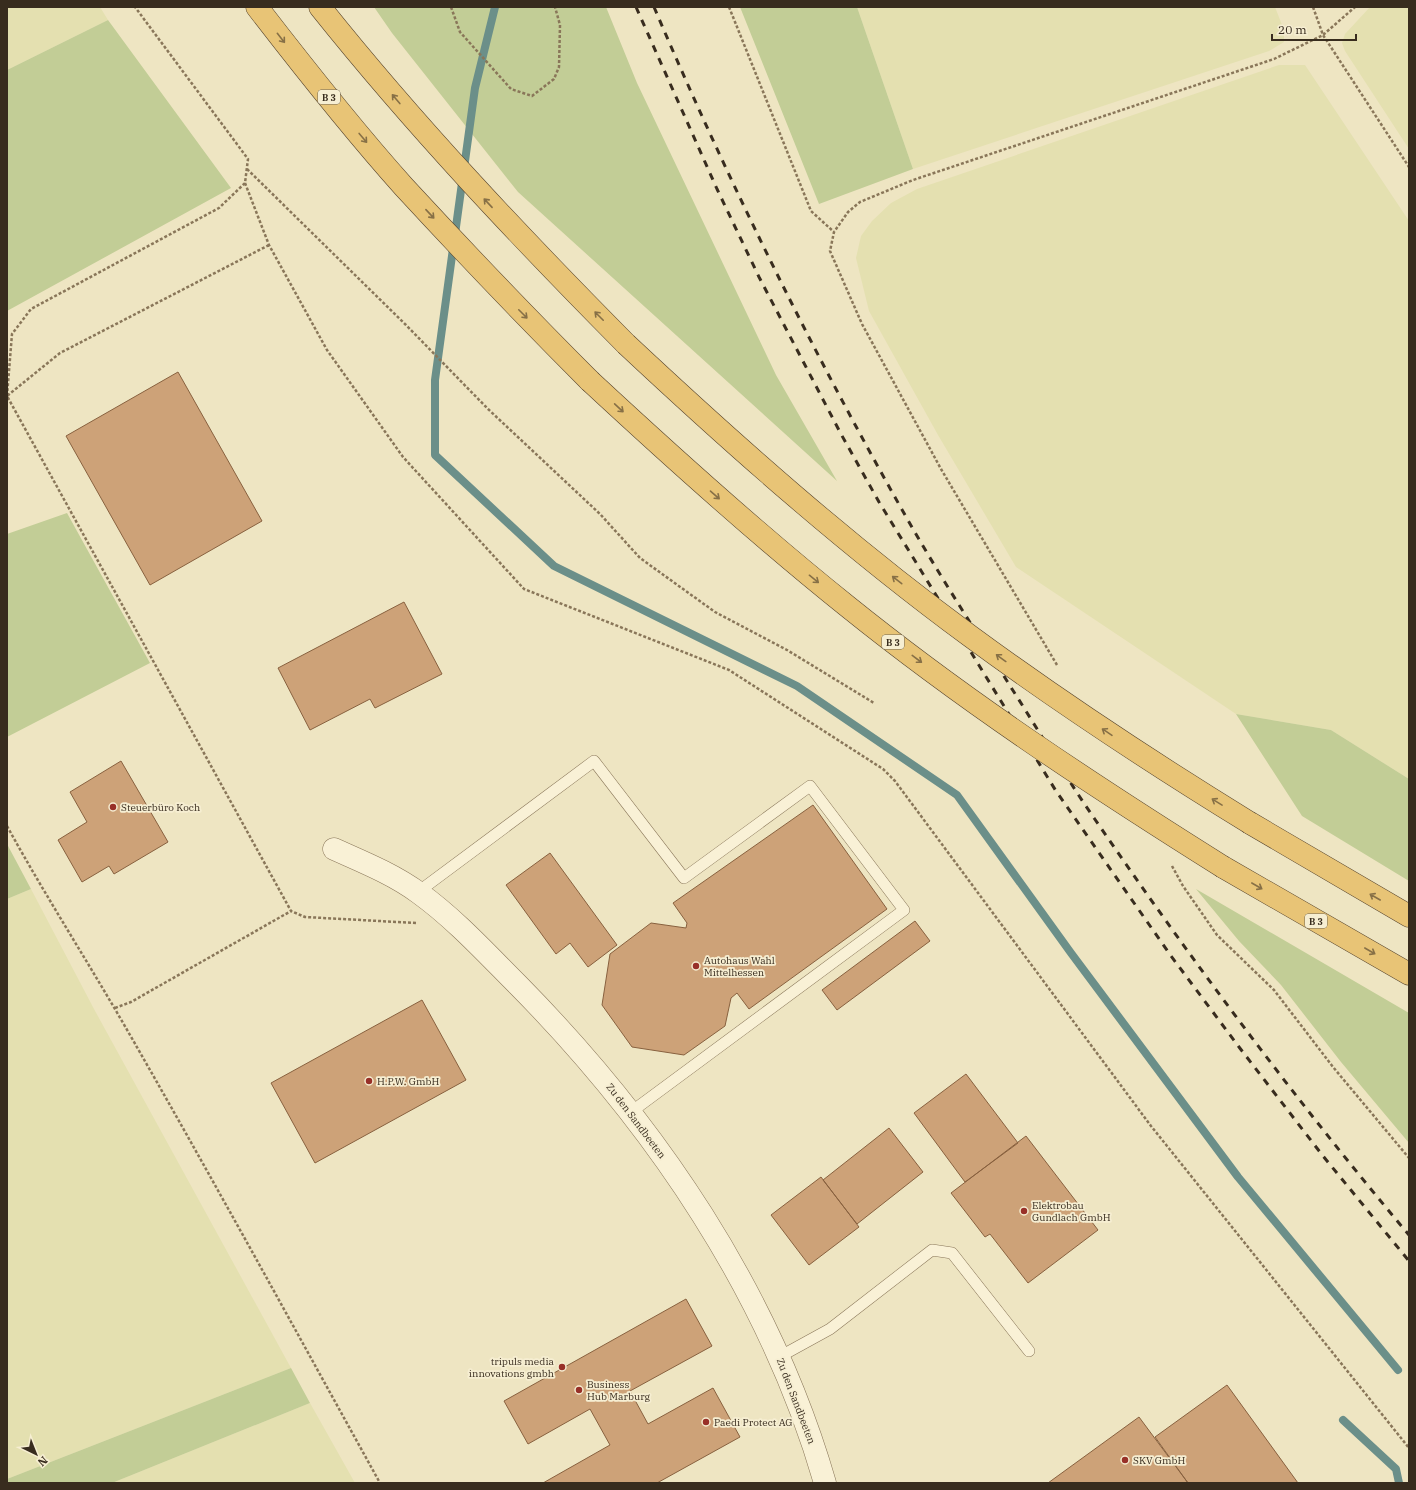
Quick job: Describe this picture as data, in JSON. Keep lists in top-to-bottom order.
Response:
{
  "streets": {
    "highway": ["B 3"],
    "street": ["Zu den Sandbeeten"]
  },
  "places": [
    "Steuerbüro Koch",
    "Autohaus Wahl Mittelhessen",
    "H.P.W. GmbH",
    "Elektrobau Gundlach GmbH",
    "tripuls media innovations gmbh",
    "Business Hub Marburg",
    "Paedi Protect AG",
    "SKV GmbH"
  ],
  "scale_bar": "20 m",
  "north": "bottom right"
}
